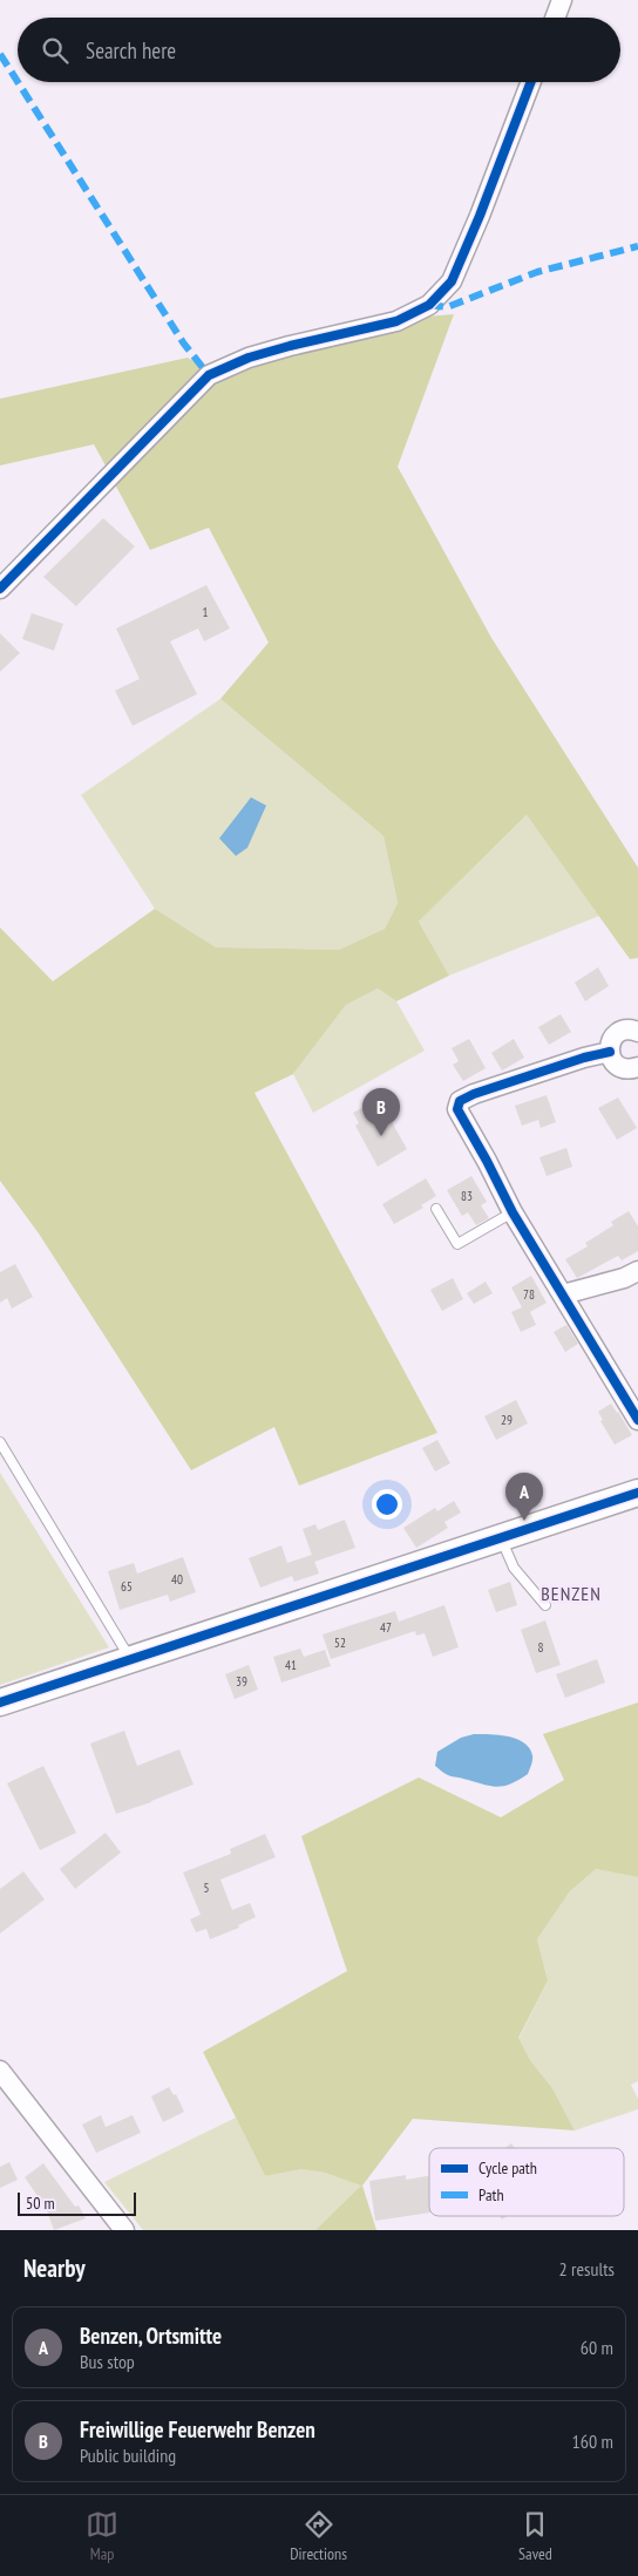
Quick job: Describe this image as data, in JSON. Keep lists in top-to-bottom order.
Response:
{
  "districts": ["BENZEN"],
  "house_numbers": [
    "1",
    "83",
    "78",
    "29",
    "40",
    "65",
    "47",
    "52",
    "8",
    "41",
    "39",
    "5"
  ],
  "legend": ["Cycle path", "Path"],
  "scale_bar": "50 m",
  "page": {
    "search": "Search here",
    "pins": ["B", "A"],
    "scale": "50 m",
    "heading": ["Nearby", "2 results"],
    "list": [
      {
        "mark": "A",
        "name": "Benzen, Ortsmitte",
        "note": "Bus stop",
        "value": "60 m"
      },
      {
        "mark": "B",
        "name": "Freiwillige Feuerwehr Benzen",
        "note": "Public building",
        "value": "160 m"
      }
    ],
    "nav": ["Map", "Directions", "Saved"]
  }
}
